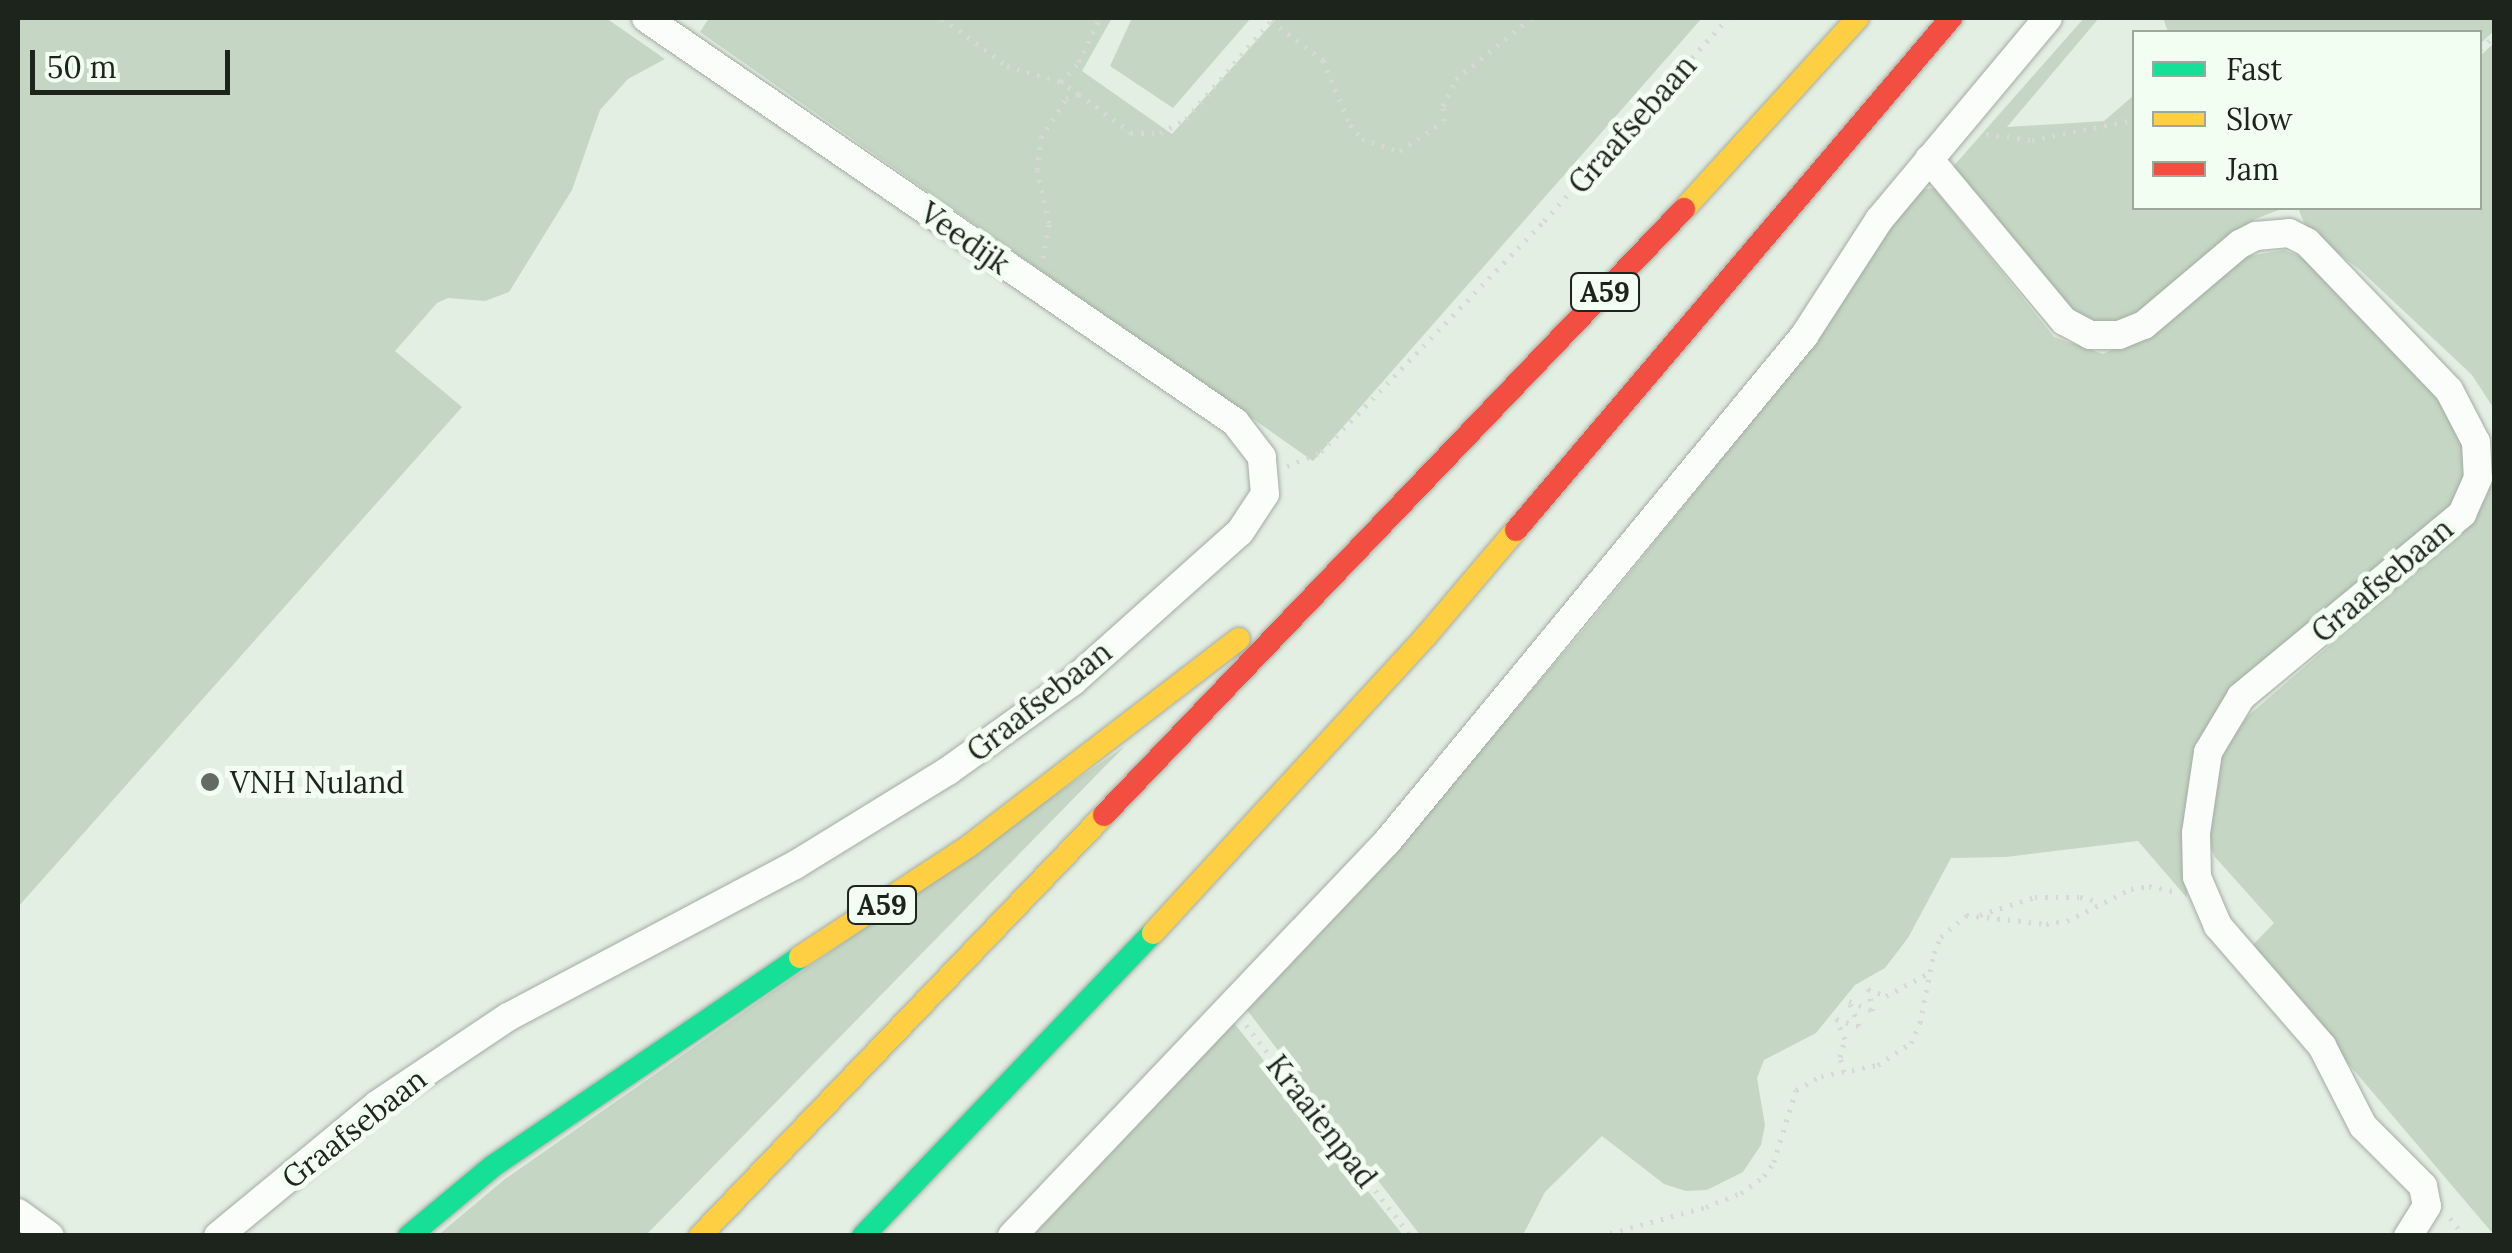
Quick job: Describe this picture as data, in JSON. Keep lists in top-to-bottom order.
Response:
{
  "streets": {
    "highway": ["A59"],
    "street": ["Graafsebaan", "Veedijk"],
    "path": ["Kraaienpad"]
  },
  "crossings": [
    ["Graafsebaan", "Veedijk"]
  ],
  "places": ["VNH Nuland"],
  "legend": ["Fast", "Slow", "Jam"],
  "scale_bar": "50 m"
}
